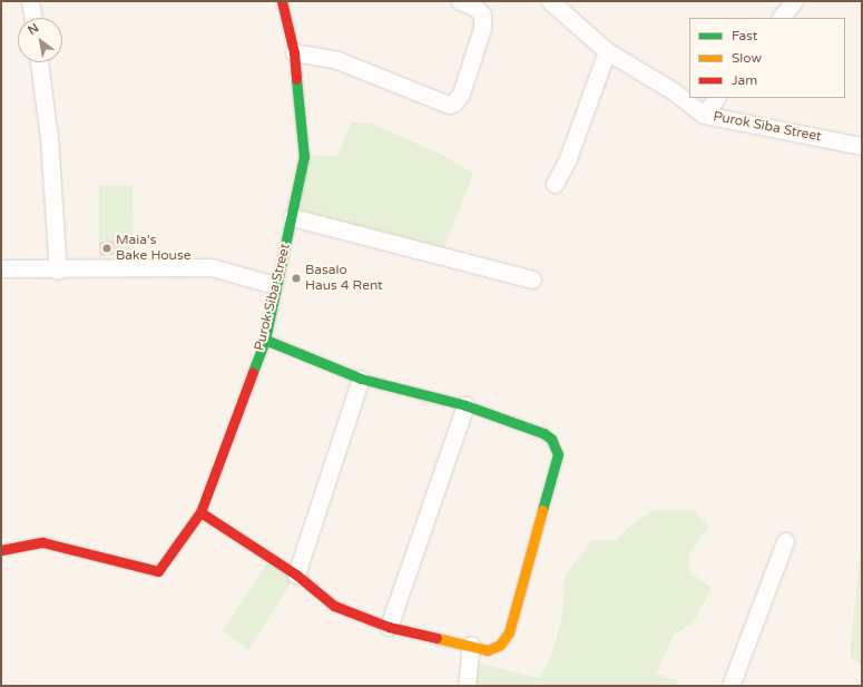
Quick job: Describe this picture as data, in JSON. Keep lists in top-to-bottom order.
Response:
{
  "streets": {
    "street": ["Purok Siba Street"]
  },
  "places": ["Maia's Bake House", "Basalo Haus 4 Rent"],
  "legend": ["Fast", "Slow", "Jam"],
  "north": "top left"
}
